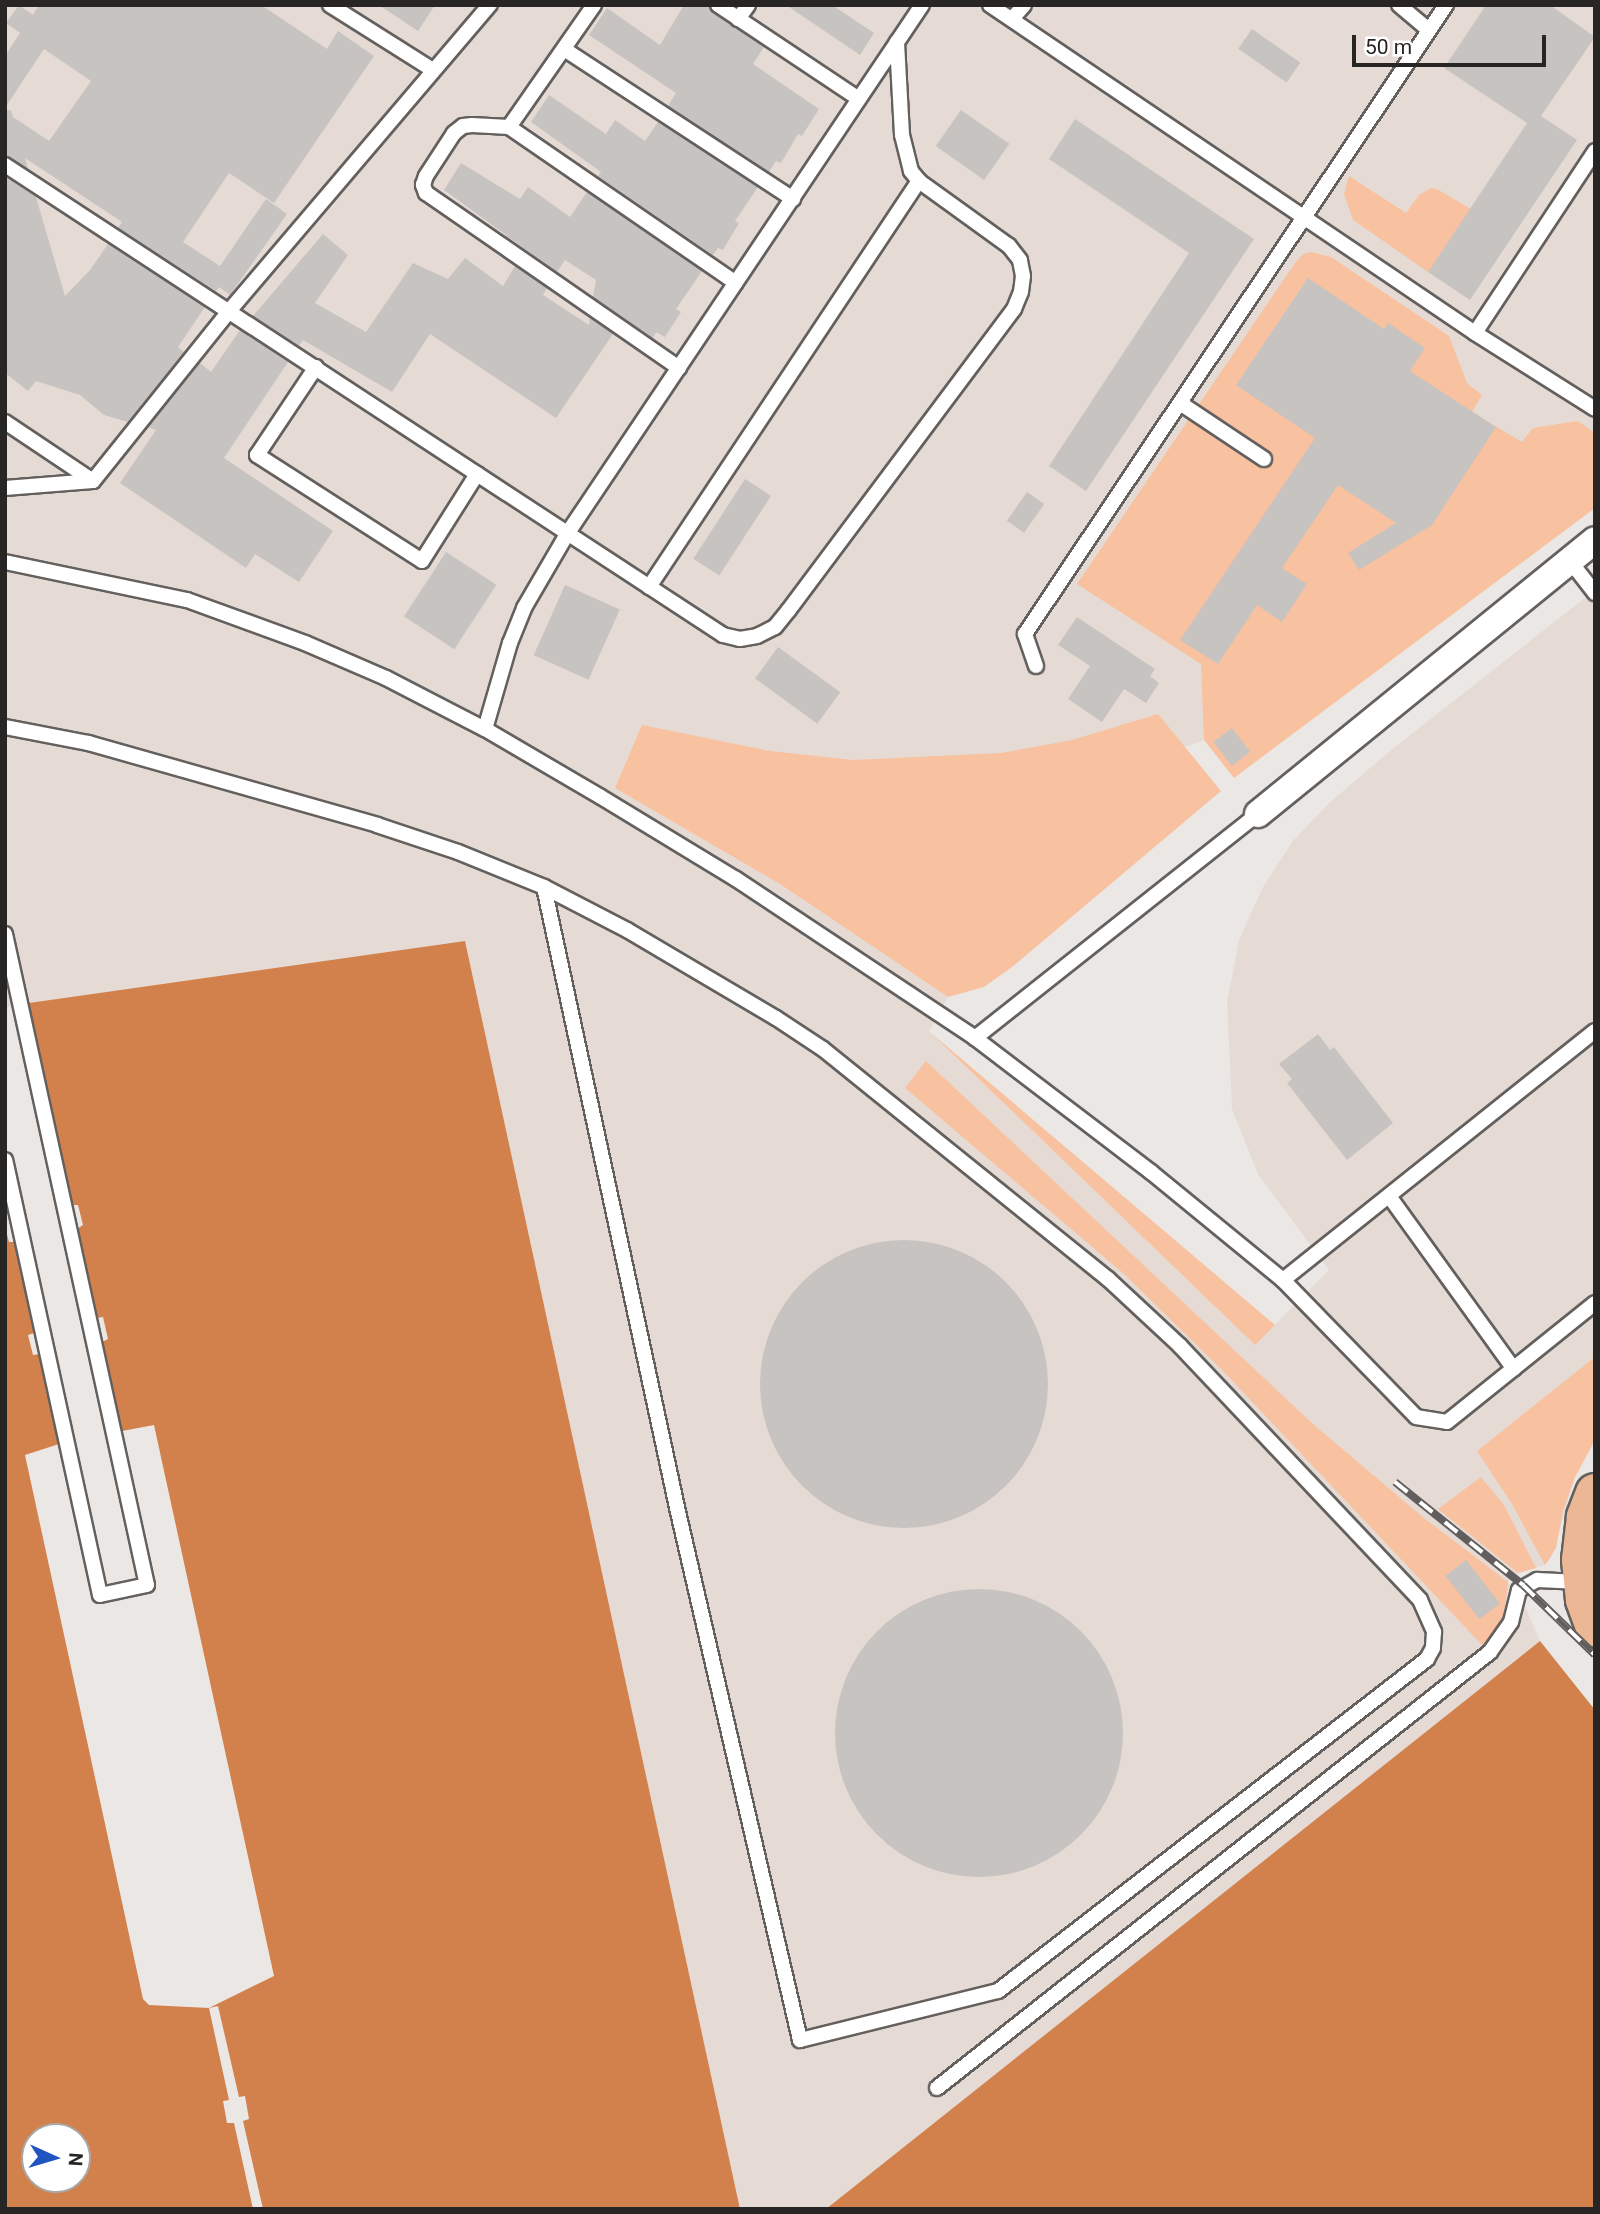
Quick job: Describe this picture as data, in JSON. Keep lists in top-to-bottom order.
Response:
{
  "scale_bar": "50 m",
  "north": "right"
}
